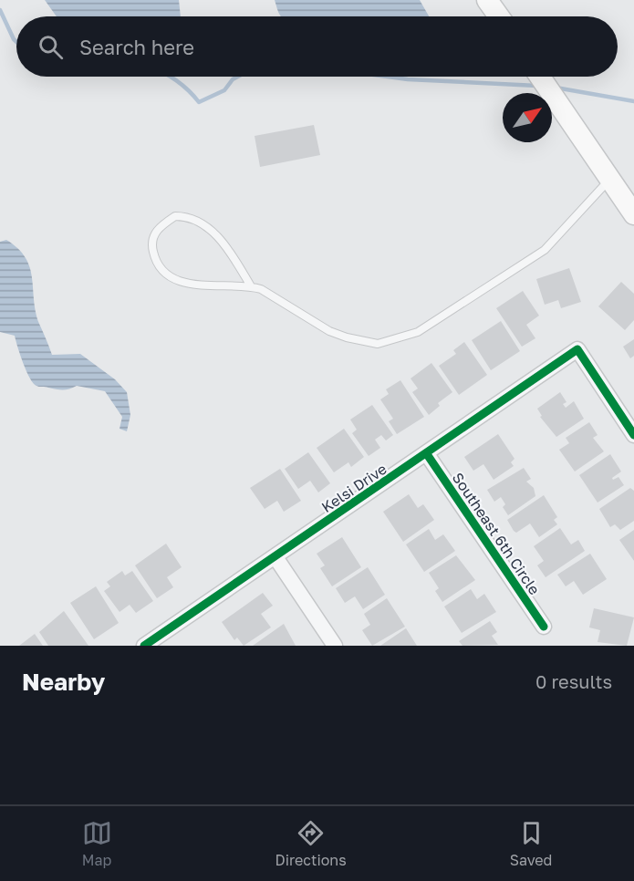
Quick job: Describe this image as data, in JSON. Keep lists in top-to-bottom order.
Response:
{
  "streets": {
    "street": ["Kelsi Drive", "Southeast 6th Circle"]
  },
  "crossings": [
    ["Kelsi Drive", "Southeast 6th Circle"]
  ],
  "north": "top right",
  "page": {
    "search": "Search here",
    "heading": ["Nearby", "0 results"],
    "nav": ["Map", "Directions", "Saved"]
  }
}
